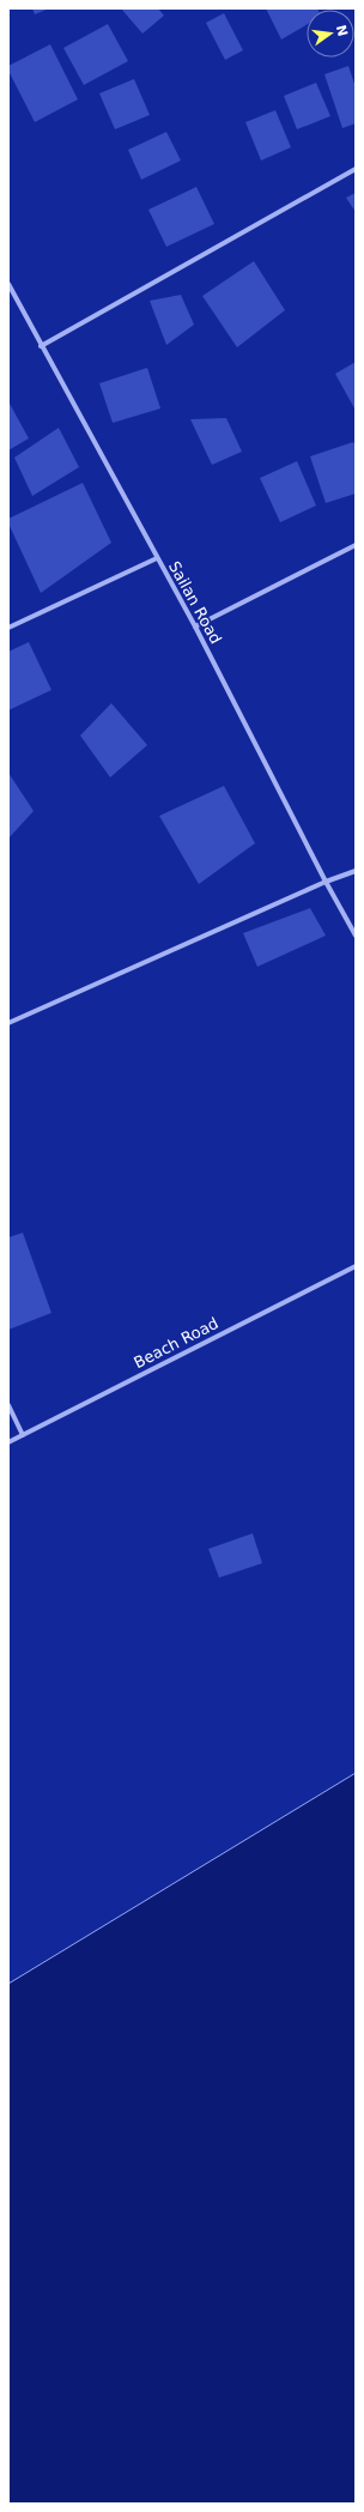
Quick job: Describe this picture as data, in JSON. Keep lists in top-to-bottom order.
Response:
{
  "streets": {
    "street": ["Sailan Road", "Beach Road"]
  },
  "north": "right"
}
